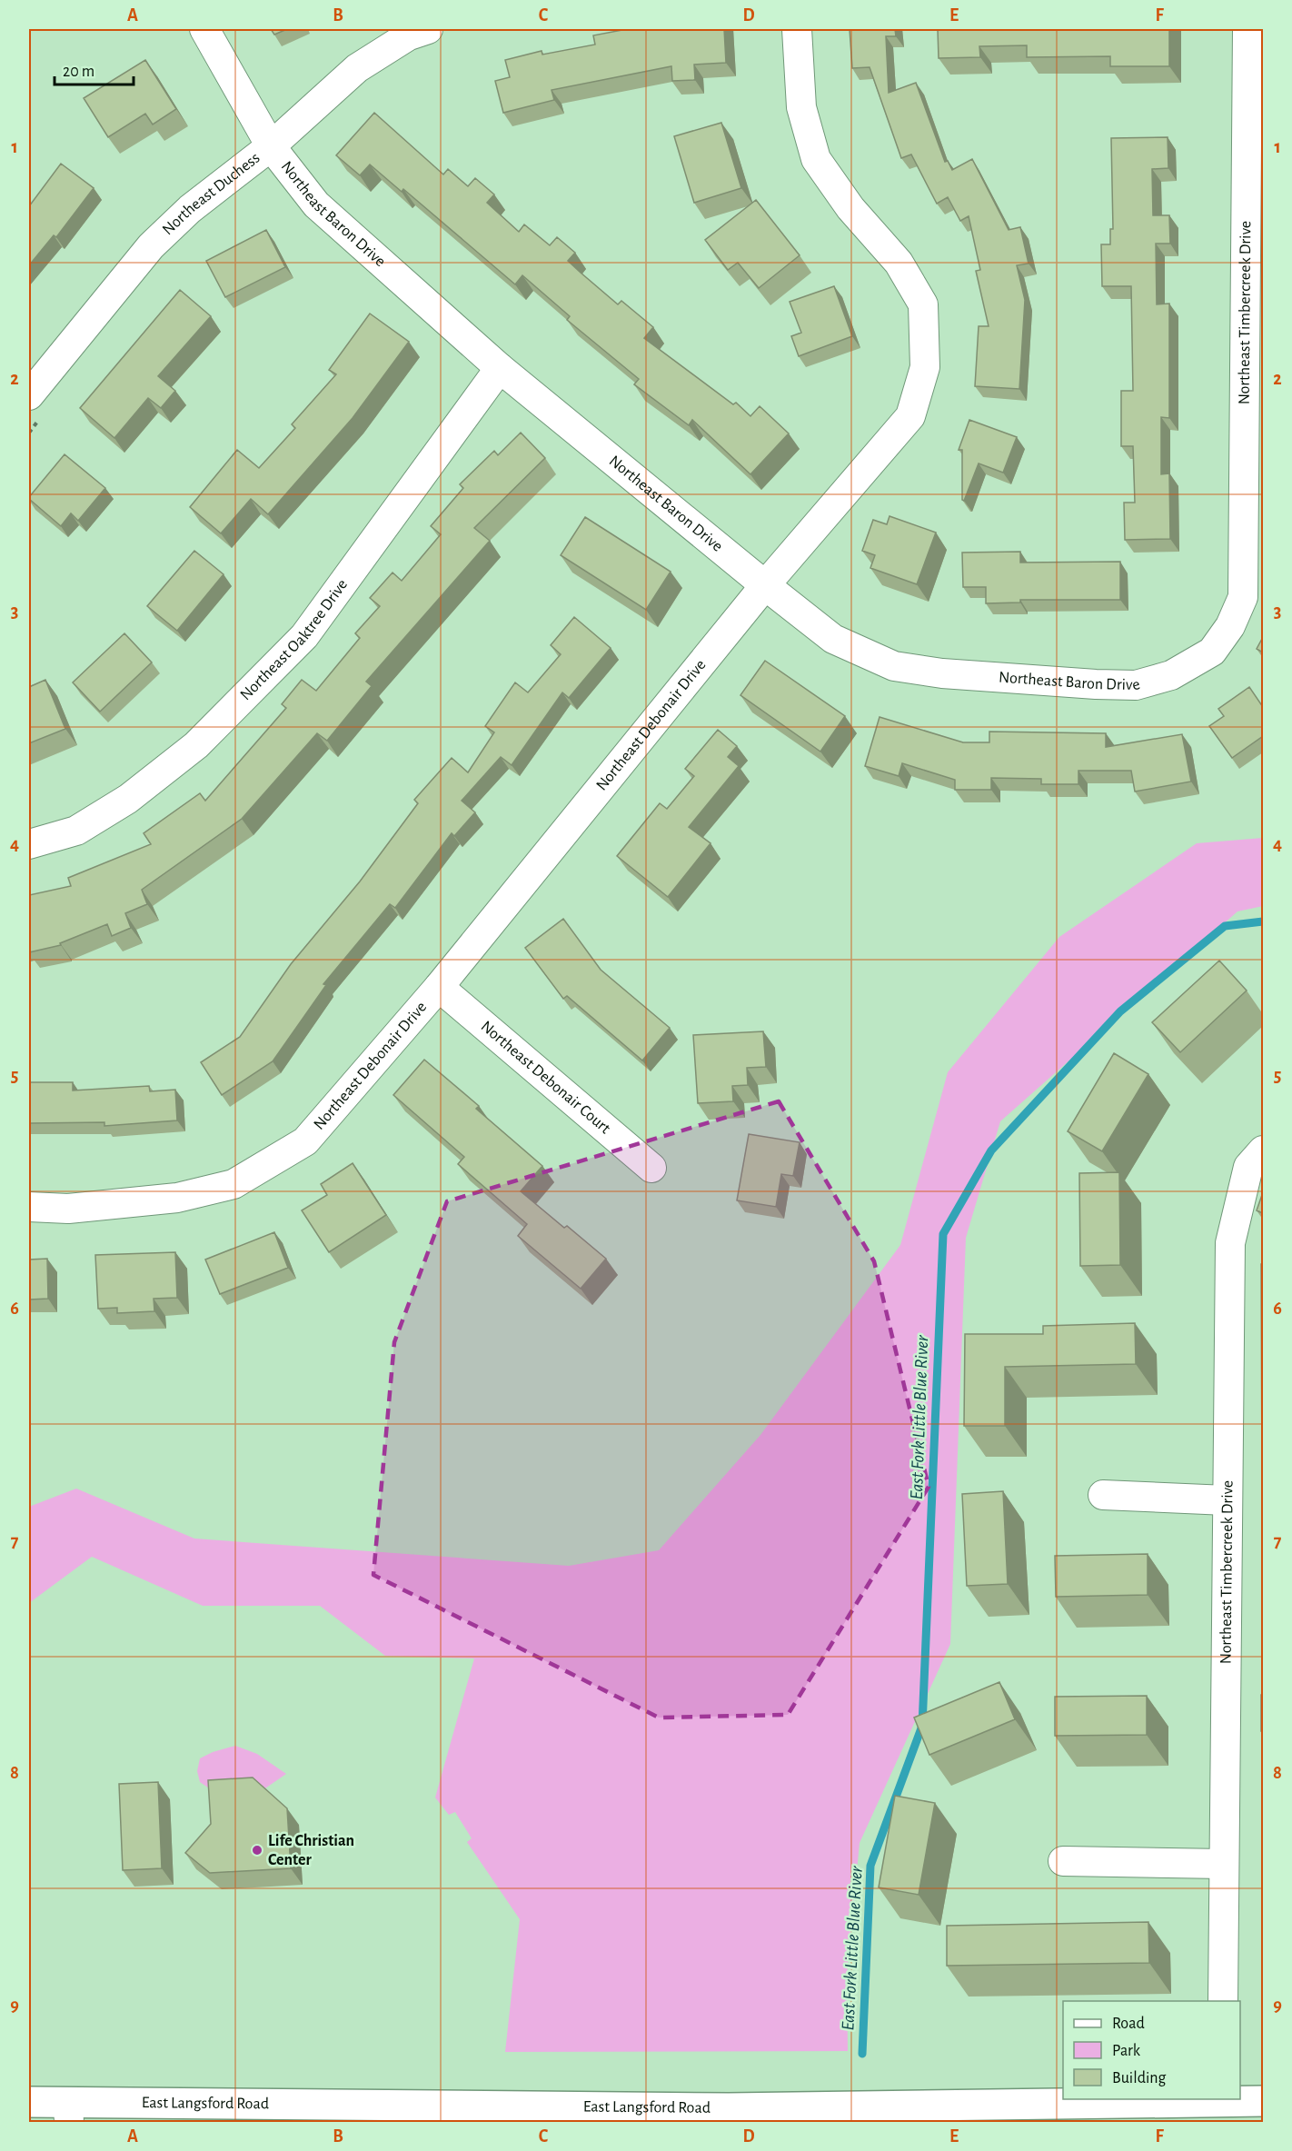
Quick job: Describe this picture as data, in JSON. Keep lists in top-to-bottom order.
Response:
{
  "streets": {
    "street": [
      "Northeast Duchess",
      "Northeast Baron Drive",
      "Northeast Timbercreek Drive",
      "Northeast Oaktree Drive",
      "Northeast Debonair Drive",
      "Northeast Debonair Court",
      "East Langsford Road"
    ]
  },
  "crossings": [
    ["Northeast Duchess", "Northeast Baron Drive"],
    ["Northeast Baron Drive", "Northeast Timbercreek Drive"],
    ["Northeast Baron Drive", "Northeast Oaktree Drive"],
    ["Northeast Baron Drive", "Northeast Debonair Drive"],
    ["Northeast Debonair Drive", "Northeast Debonair Court"]
  ],
  "water": ["East Fork Little Blue River"],
  "places": ["Life Christian Center"],
  "legend": ["Road", "Park", "Building"],
  "scale_bar": "20 m",
  "grid": {
    "columns": [
      "A",
      "B",
      "C",
      "D",
      "E",
      "F"
    ],
    "rows": [
      "1",
      "2",
      "3",
      "4",
      "5",
      "6",
      "7",
      "8",
      "9"
    ]
  }
}
